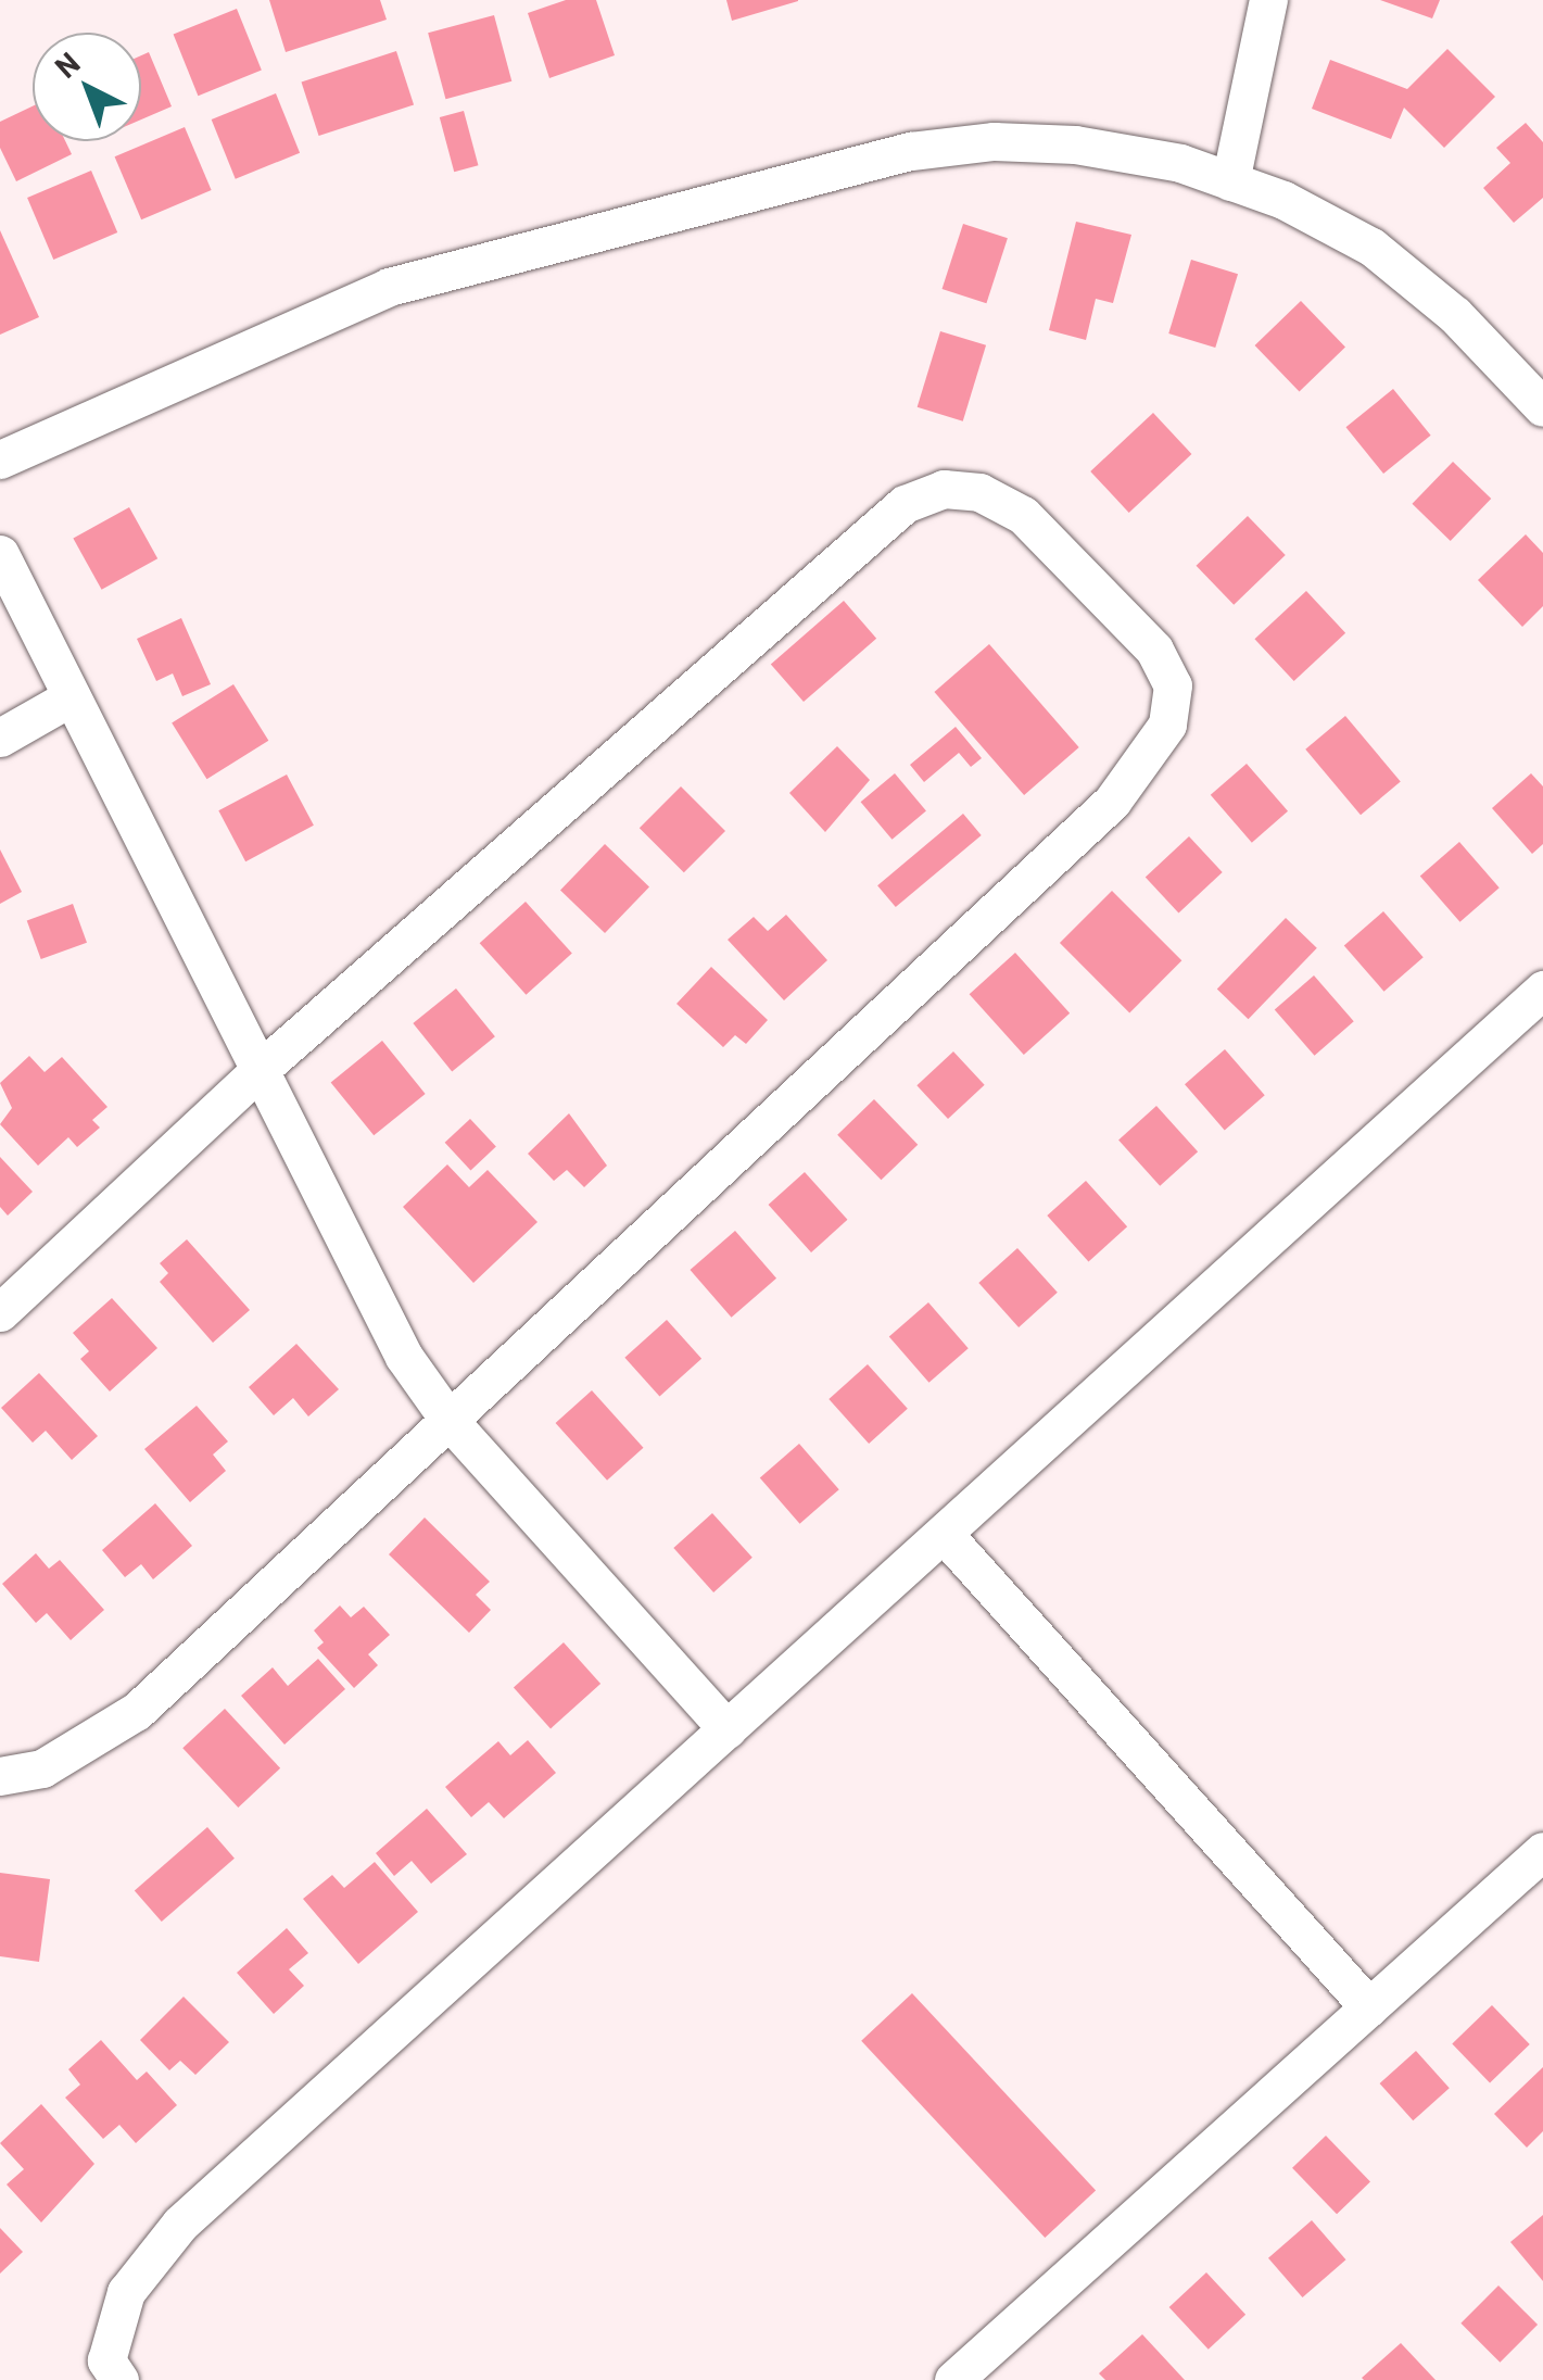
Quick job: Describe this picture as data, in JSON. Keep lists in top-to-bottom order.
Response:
{
  "north": "top left"
}
